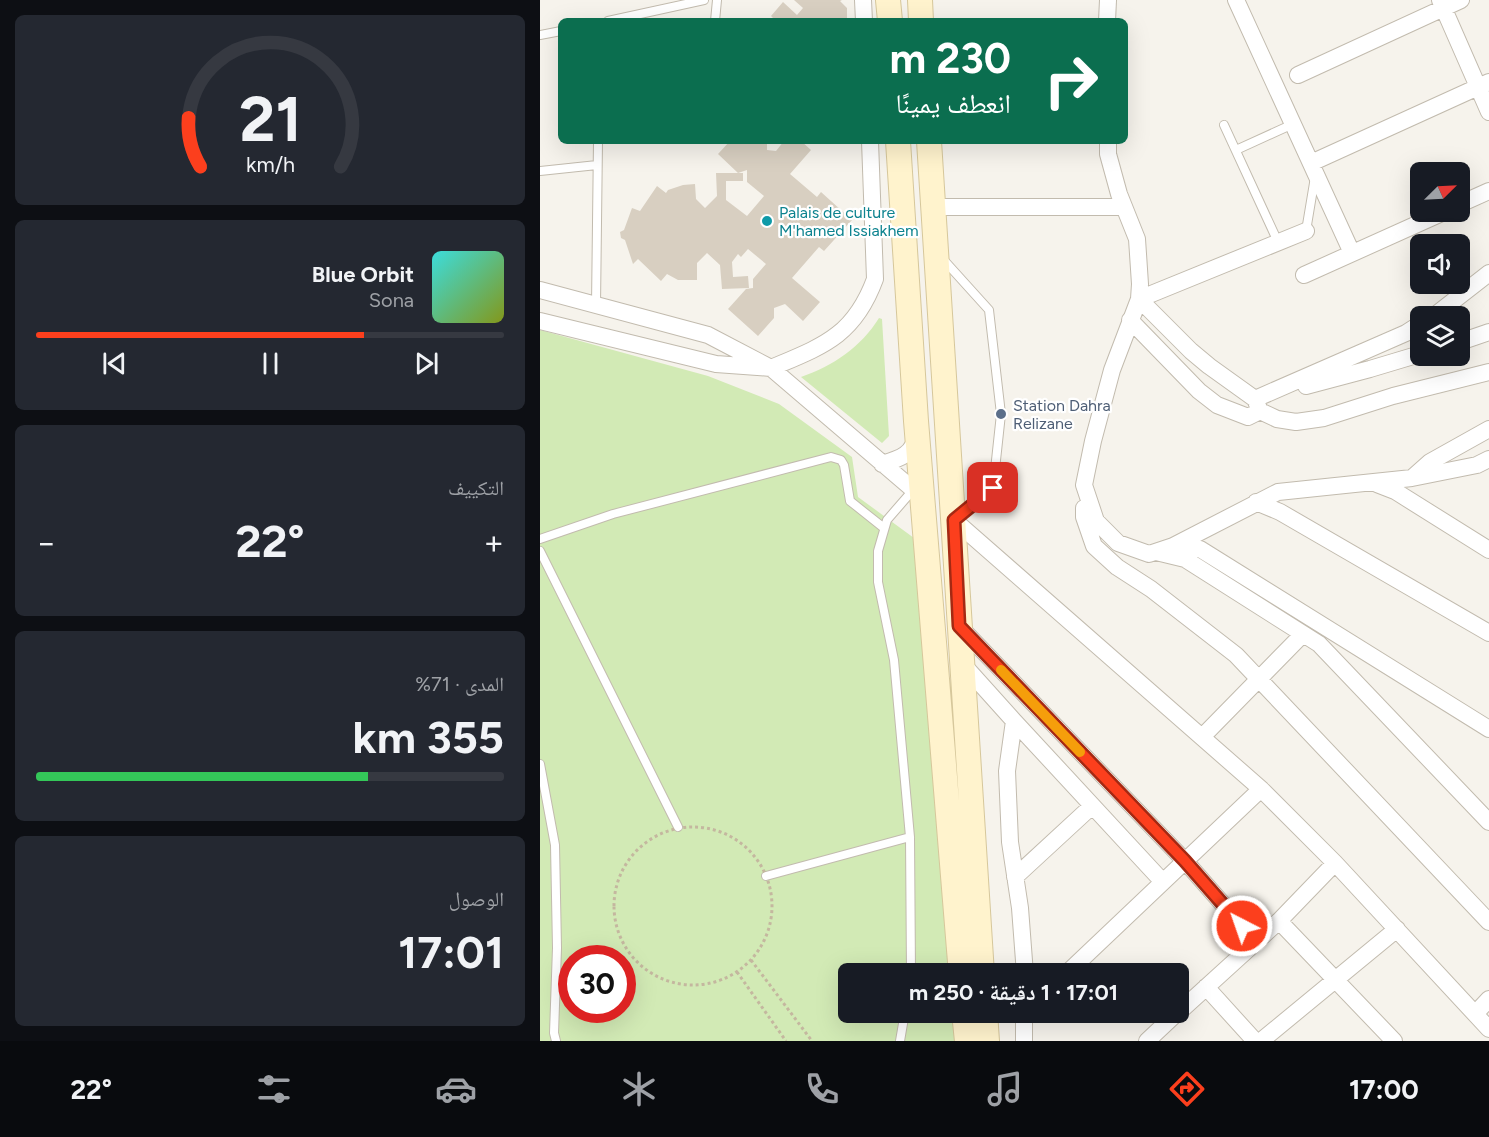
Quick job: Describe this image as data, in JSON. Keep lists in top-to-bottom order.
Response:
{
  "places": ["Palais de culture M'hamed Issiakhem", "Station Dahra Relizane"],
  "north": "top right",
  "page": {
    "turn": ["230 m", "انعطف يمينًا"],
    "song": ["Blue Orbit", "Sona"],
    "tile": [
      "التكييف",
      ["المدى · 71%", "355 km"],
      ["الوصول", "17:01"]
    ],
    "heat": ["−", "22°", "+"],
    "limit": "30",
    "trip": "17:01 · 1 دقيقة · 250 m",
    "tabs": ["17:00", "22°"],
    "gauge": ["21", "km/h"]
  }
}
